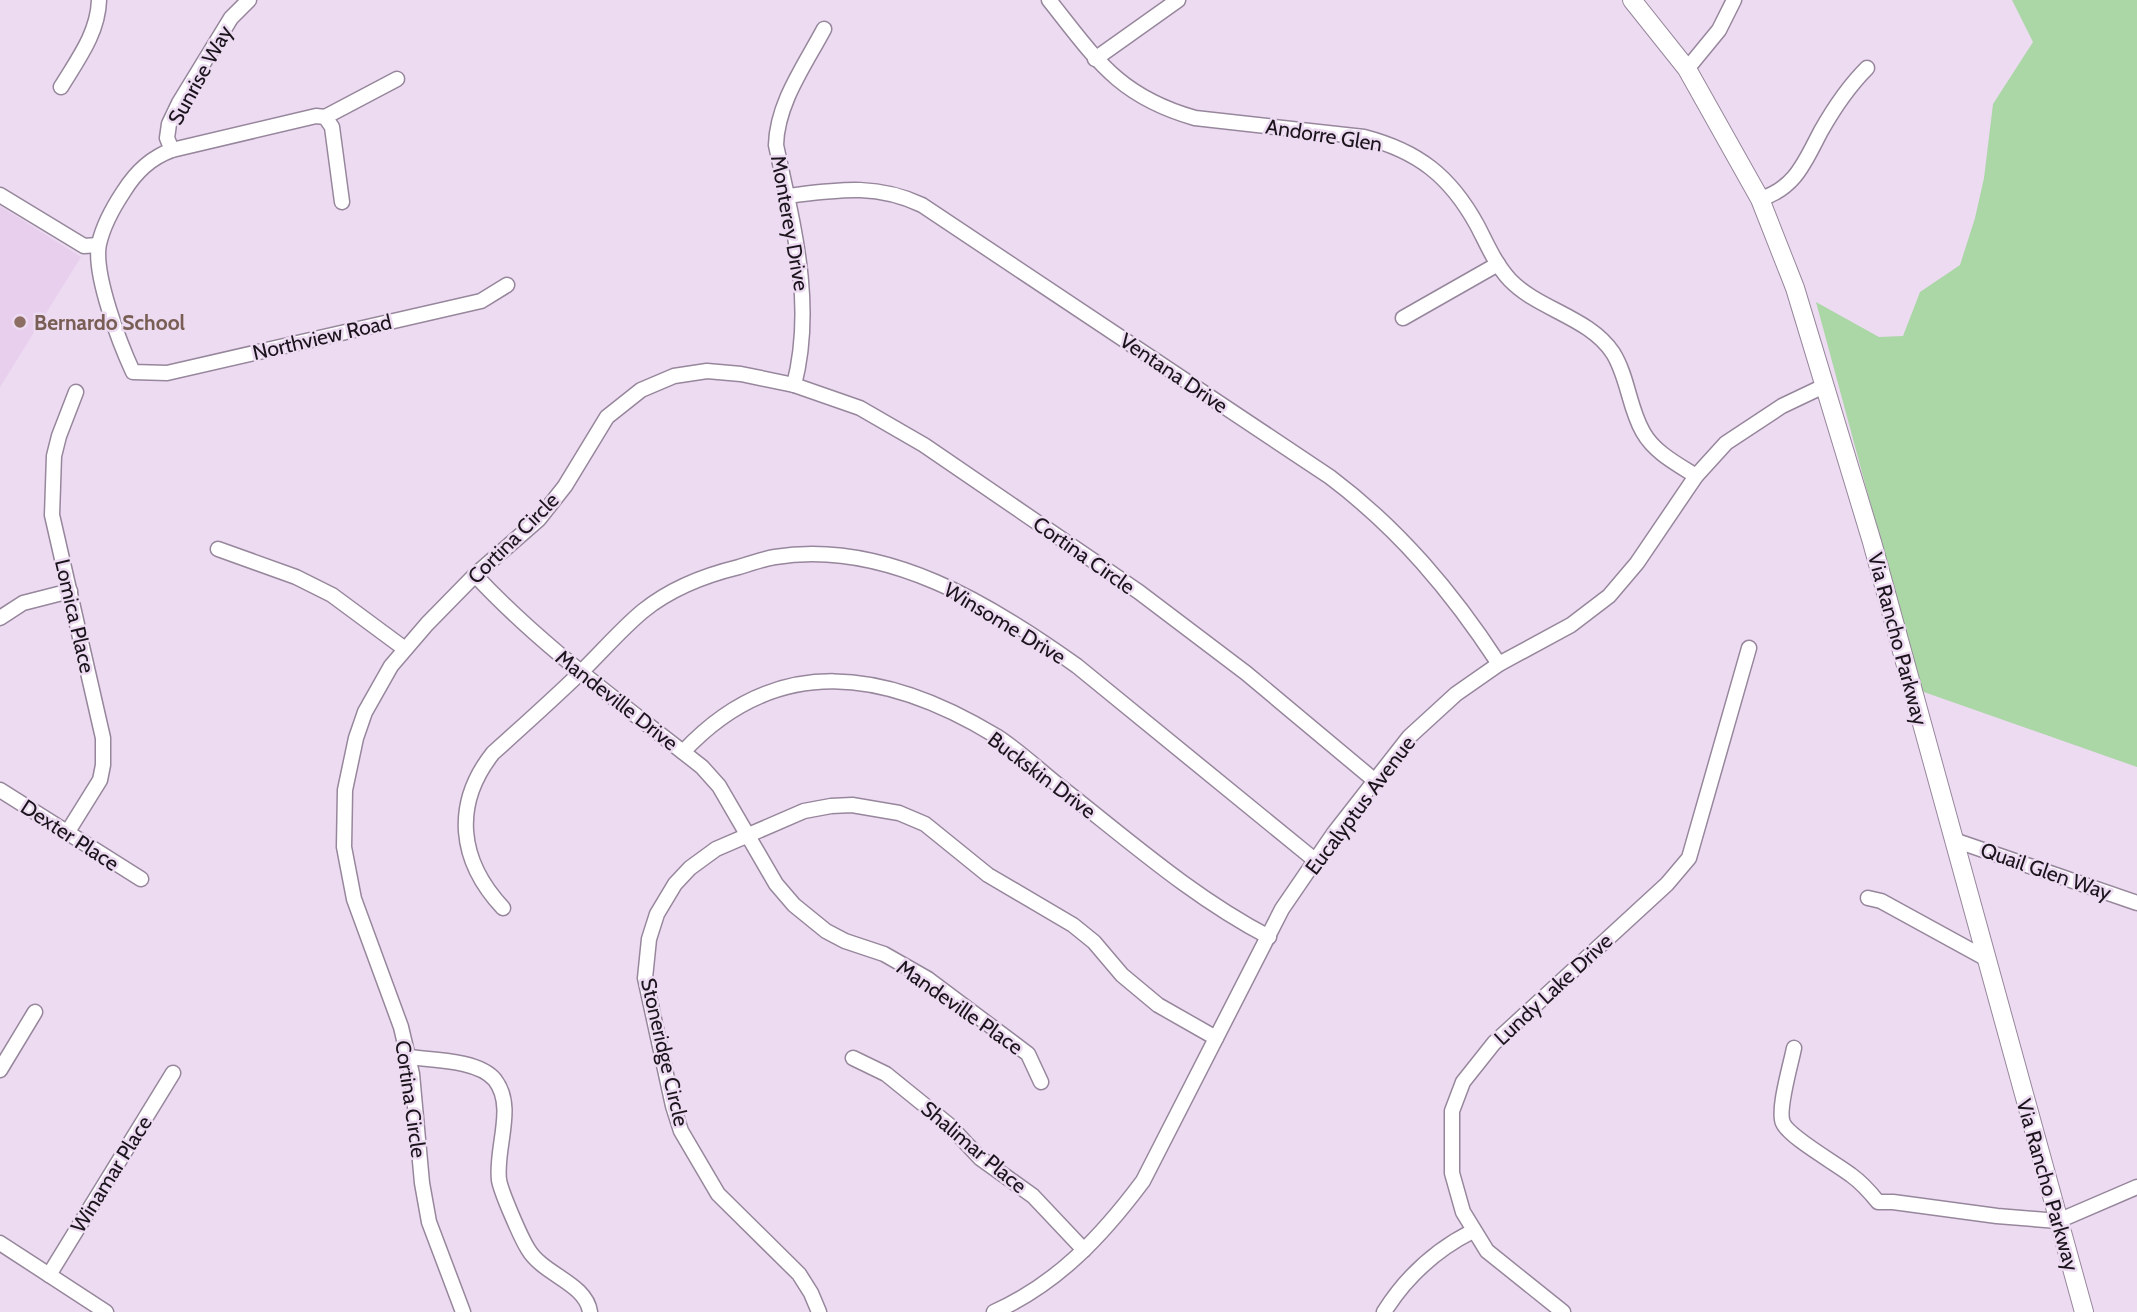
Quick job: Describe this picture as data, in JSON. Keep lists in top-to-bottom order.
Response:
{
  "streets": {
    "main road": ["Via Rancho Parkway"],
    "street": [
      "Sunrise Way",
      "Andorre Glen",
      "Monterey Drive",
      "Northview Road",
      "Ventana Drive",
      "Cortina Circle",
      "Lomica Place",
      "Winsome Drive",
      "Mandeville Drive",
      "Buckskin Drive",
      "Eucalyptus Avenue",
      "Dexter Place",
      "Quail Glen Way",
      "Lundy Lake Drive",
      "Mandeville Place",
      "Stoneridge Circle",
      "Shalimar Place",
      "Winamar Place"
    ]
  },
  "crossings": [
    ["Sunrise Way", "Northview Road"],
    ["Andorre Glen", "Eucalyptus Avenue"],
    ["Monterey Drive", "Ventana Drive"],
    ["Monterey Drive", "Cortina Circle"],
    ["Ventana Drive", "Eucalyptus Avenue"],
    ["Cortina Circle", "Mandeville Drive"],
    ["Cortina Circle", "Eucalyptus Avenue"],
    ["Lomica Place", "Dexter Place"],
    ["Winsome Drive", "Mandeville Drive"],
    ["Winsome Drive", "Eucalyptus Avenue"],
    ["Via Rancho Parkway", "Eucalyptus Avenue"],
    ["Via Rancho Parkway", "Quail Glen Way"],
    ["Mandeville Drive", "Buckskin Drive"],
    ["Mandeville Drive", "Mandeville Place"],
    ["Mandeville Drive", "Stoneridge Circle"],
    ["Buckskin Drive", "Eucalyptus Avenue"],
    ["Eucalyptus Avenue", "Stoneridge Circle"],
    ["Eucalyptus Avenue", "Shalimar Place"],
    ["Mandeville Place", "Stoneridge Circle"]
  ],
  "places": ["Bernardo School"]
}
